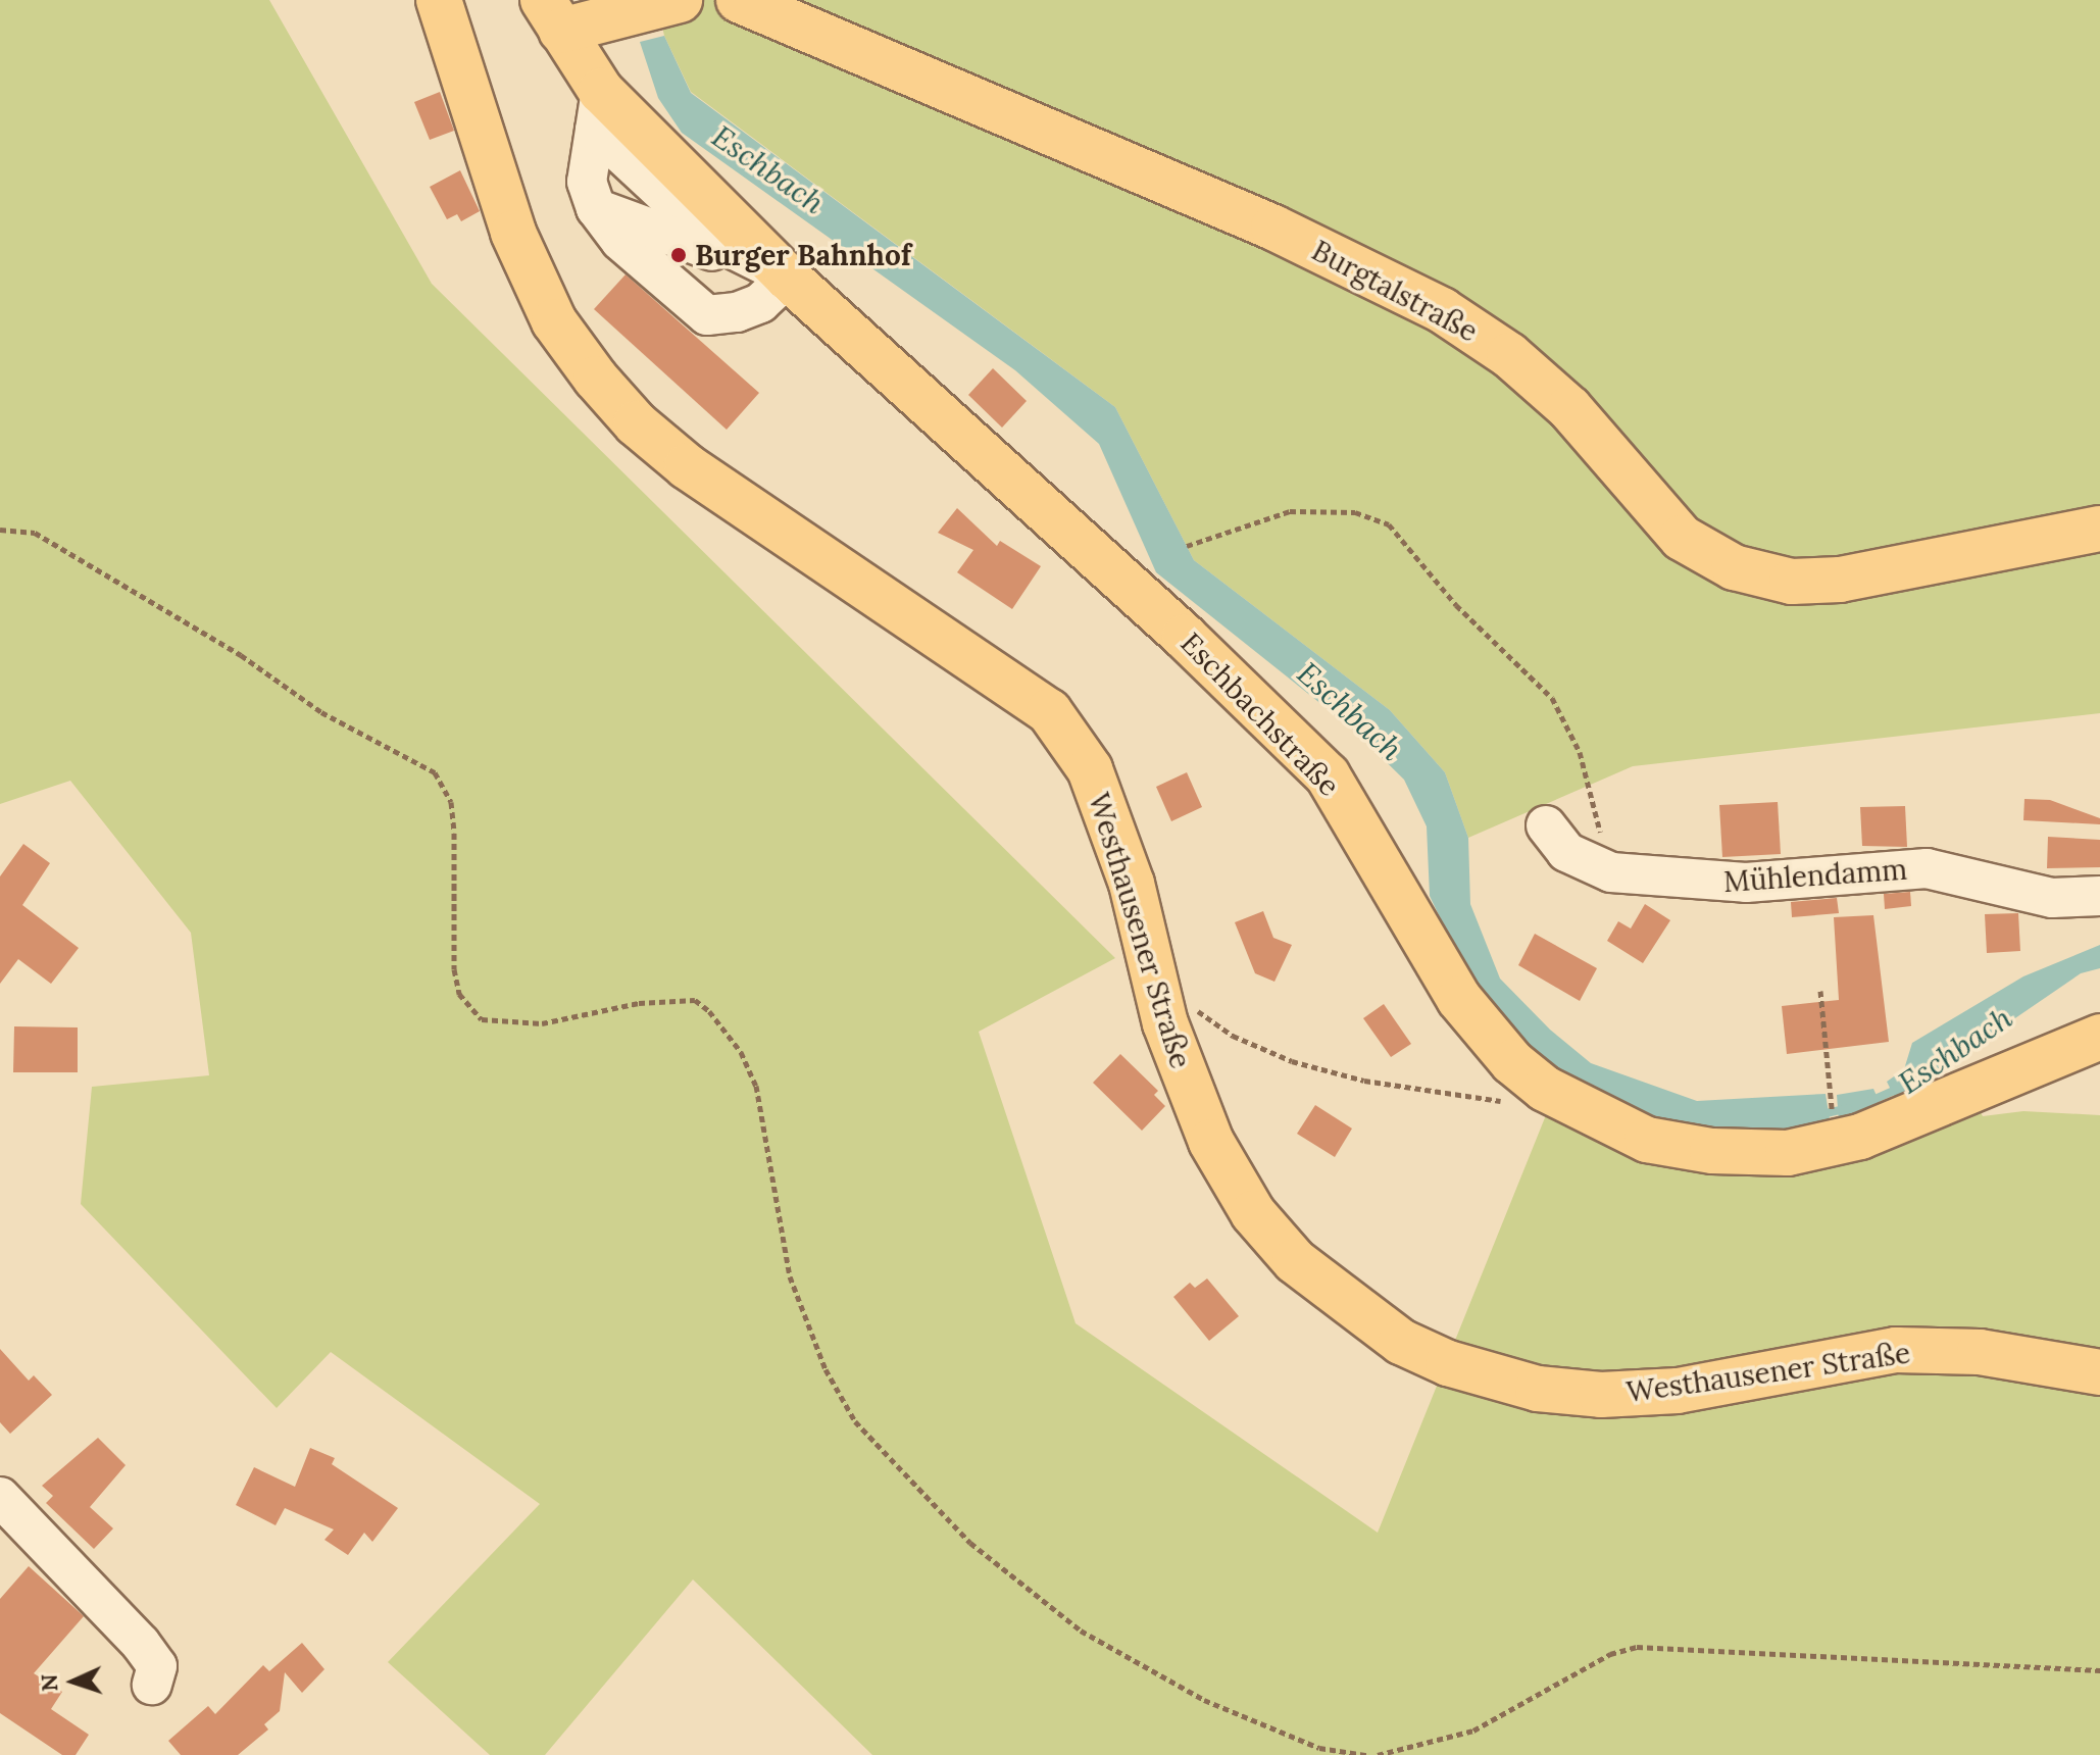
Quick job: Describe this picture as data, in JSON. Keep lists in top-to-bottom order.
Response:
{
  "streets": {
    "main road": ["Burgtalstraße", "Eschbachstraße", "Westhausener Straße"],
    "street": ["Mühlendamm"]
  },
  "water": ["Eschbach"],
  "places": ["Burger Bahnhof"],
  "north": "left"
}
